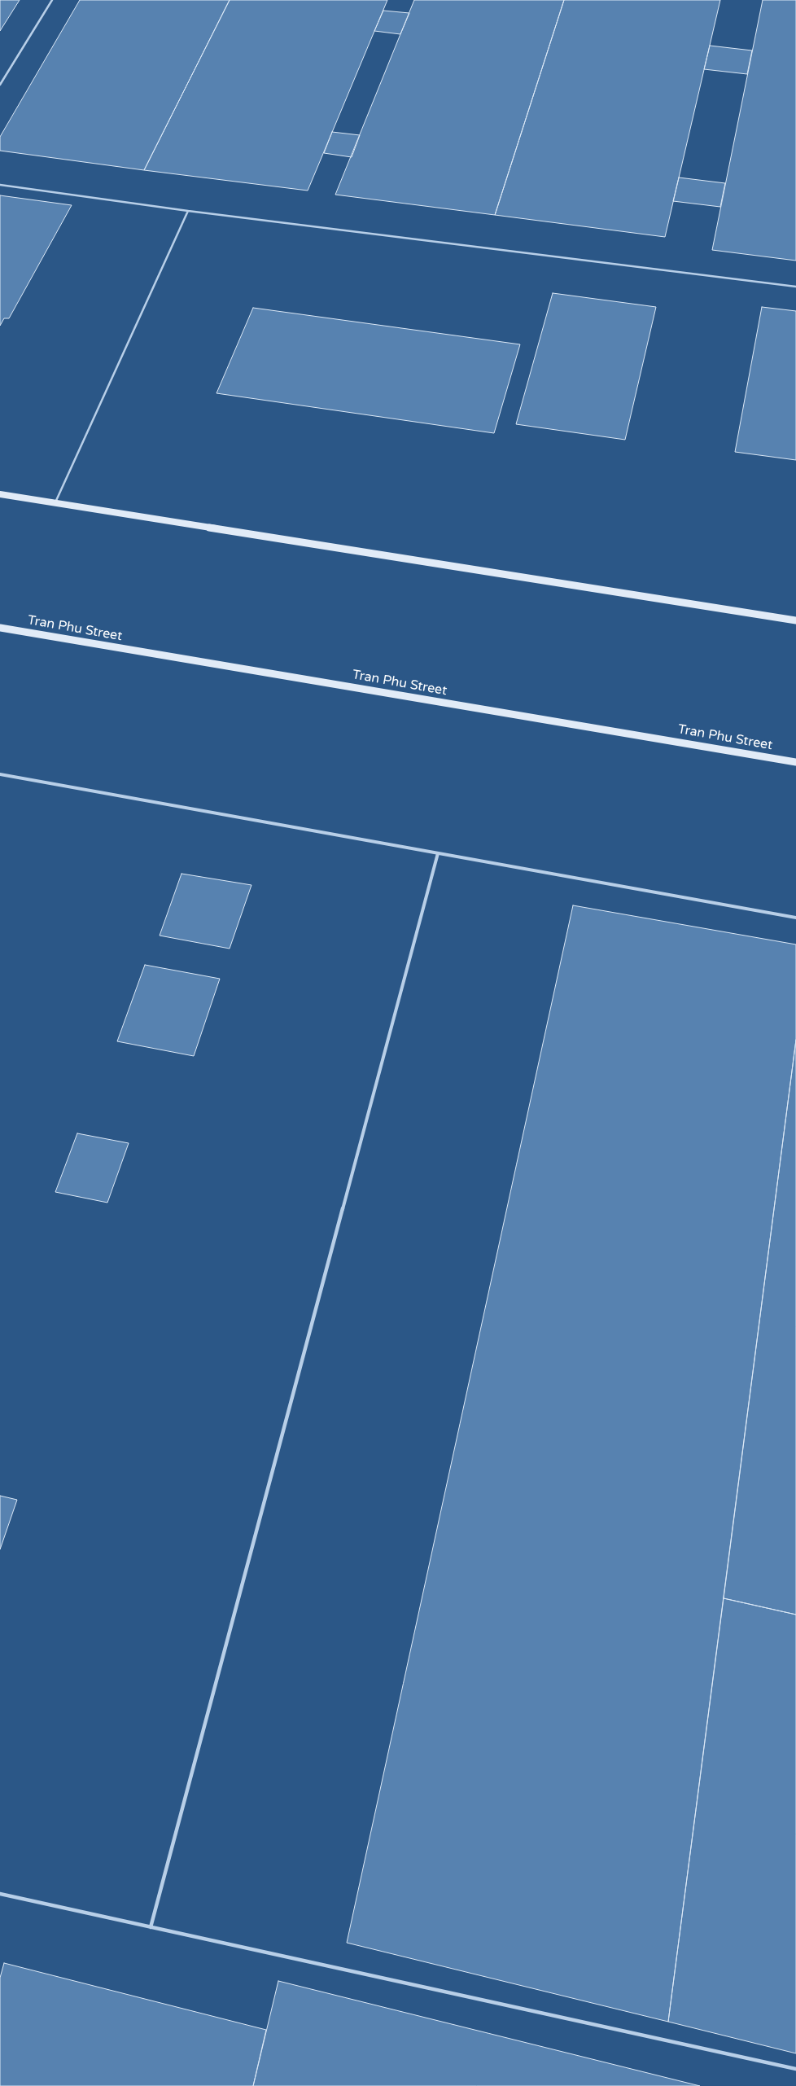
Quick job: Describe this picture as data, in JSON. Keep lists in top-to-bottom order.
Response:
{
  "streets": {
    "main road": ["Tran Phu Street"]
  }
}
